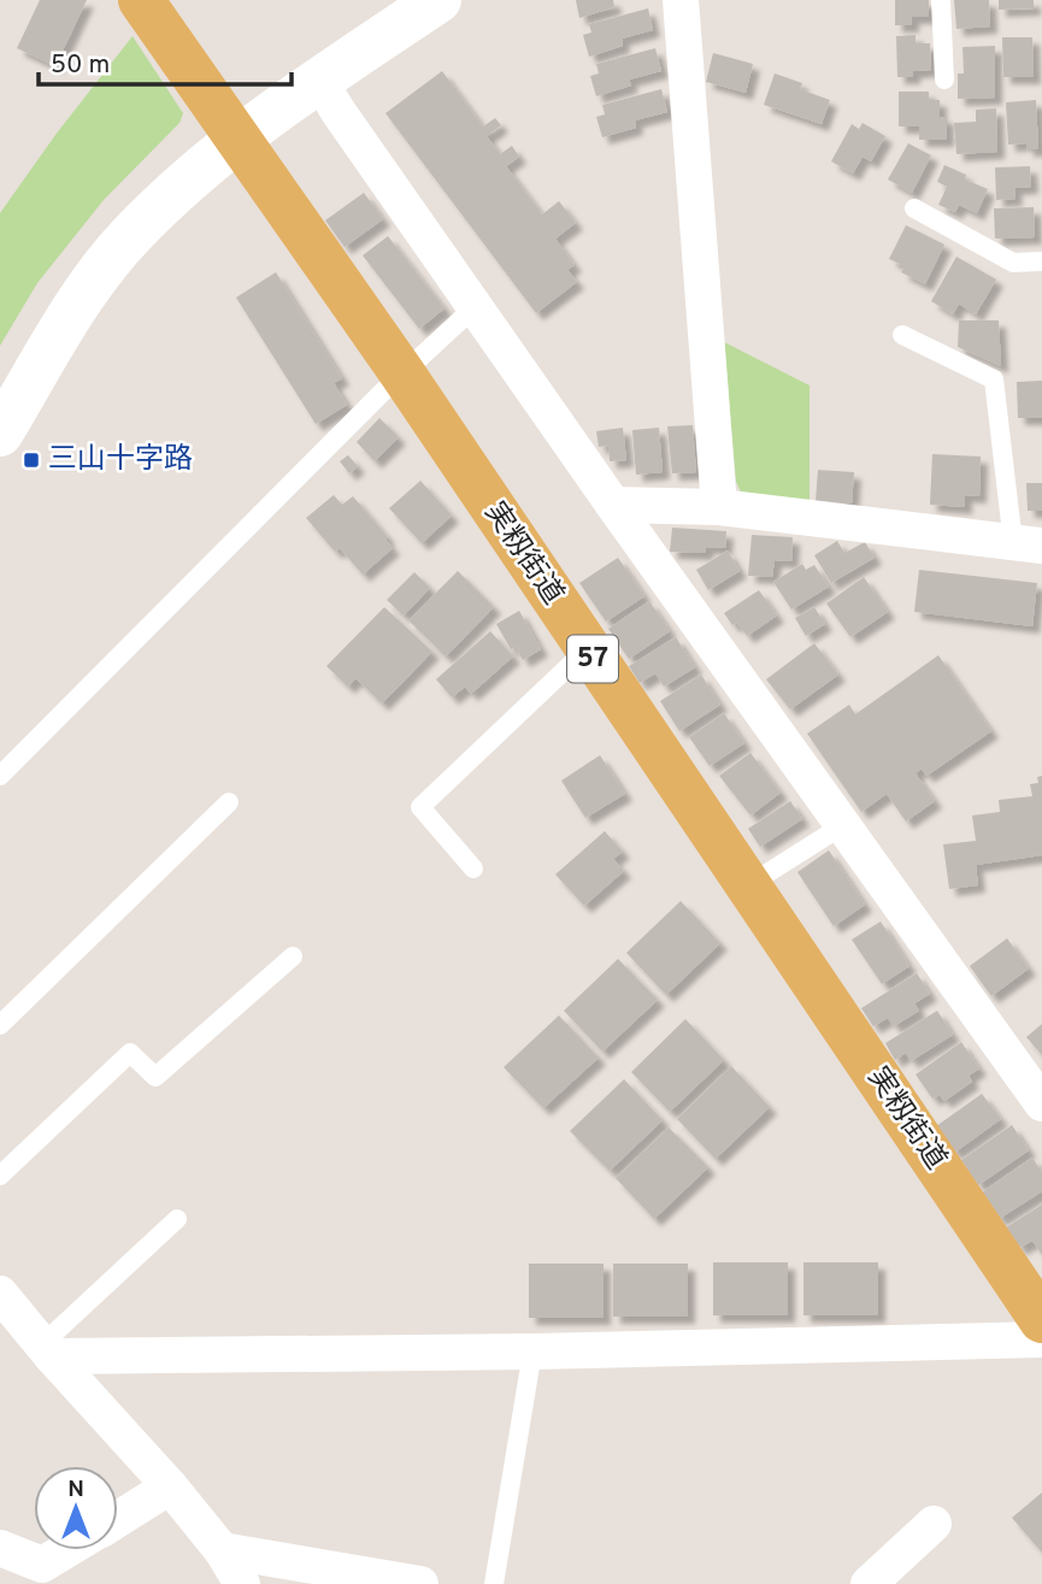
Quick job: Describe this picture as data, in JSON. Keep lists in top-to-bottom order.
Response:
{
  "streets": {
    "main road": ["実籾街道", "57"]
  },
  "places": {
    "transit": ["三山十字路"]
  },
  "scale_bar": "50 m",
  "north": "top"
}
